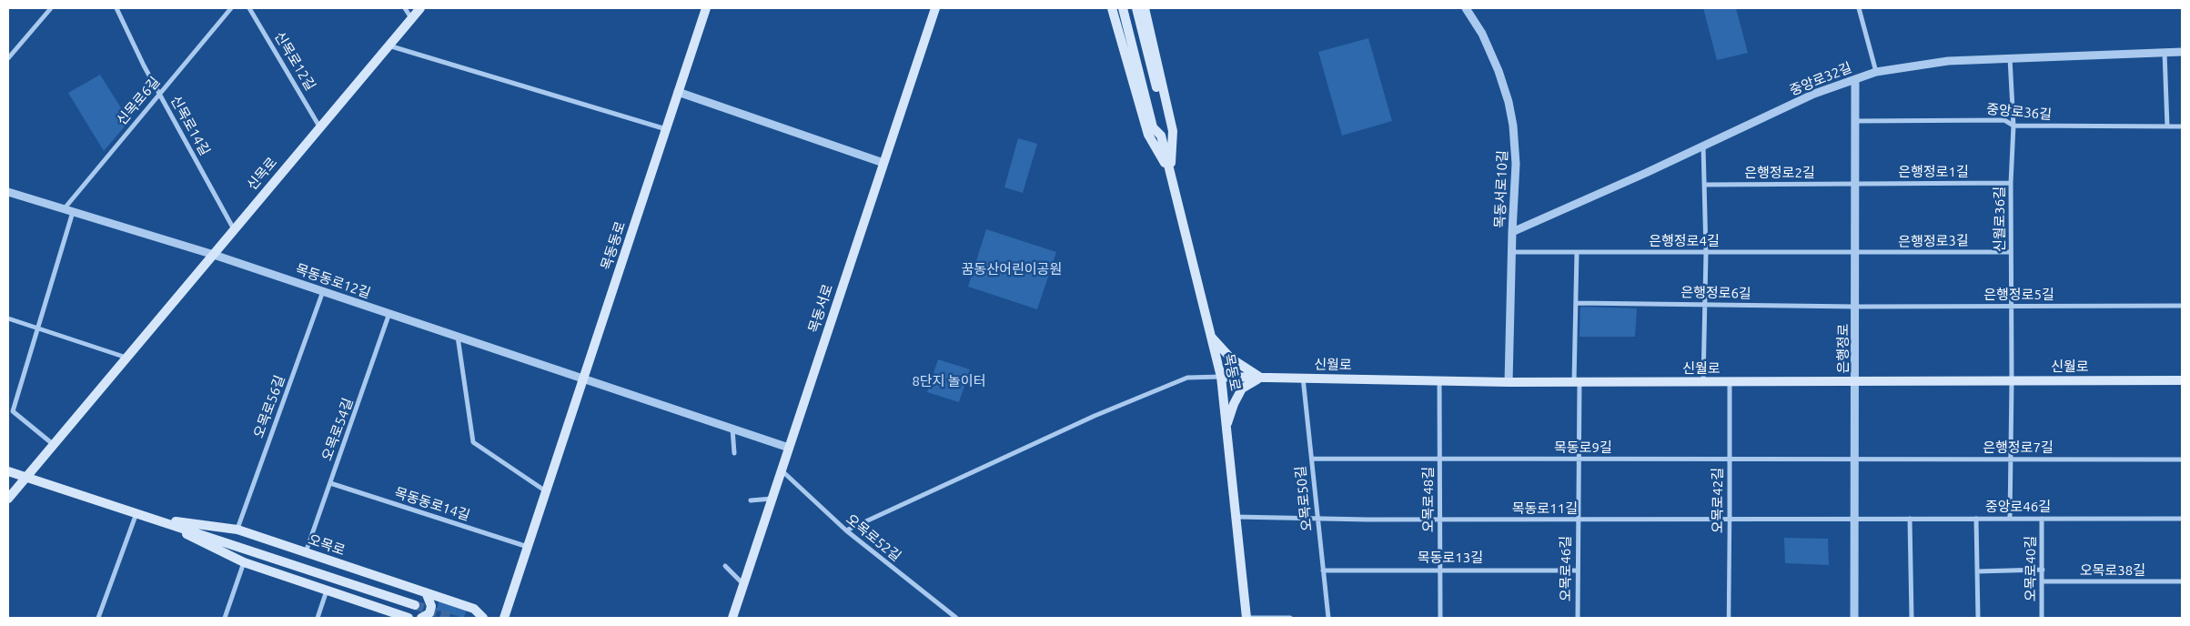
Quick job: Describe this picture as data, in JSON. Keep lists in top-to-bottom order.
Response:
{
  "streets": {
    "main road": [
      "신목로",
      "목동동로",
      "목동서로",
      "신월로",
      "목동로",
      "오목로"
    ],
    "street": [
      "신목로12길",
      "중앙로32길",
      "신목로6길",
      "중앙로36길",
      "신목로14길",
      "은행정로1길",
      "은행정로2길",
      "목동서로10길",
      "신월로36길",
      "은행정로4길",
      "은행정로3길",
      "목동동로12길",
      "은행정로6길",
      "은행정로5길",
      "은행정로",
      "오목로56길",
      "오목로54길",
      "목동로9길",
      "은행정로7길",
      "오목로50길",
      "오목로48길",
      "오목로42길",
      "목동동로14길",
      "중앙로46길",
      "목동로11길",
      "오목로52길",
      "목동로13길",
      "오목로46길",
      "오목로40길",
      "오목로38길"
    ]
  },
  "crossings": [
    ["신목로12길", "신목로"],
    ["중앙로32길", "목동서로10길"],
    ["중앙로32길", "신월로36길"],
    ["중앙로32길", "은행정로"],
    ["신목로6길", "신목로14길"],
    ["신목로6길", "목동동로12길"],
    ["중앙로36길", "신월로36길"],
    ["중앙로36길", "은행정로"],
    ["신목로14길", "신목로"],
    ["은행정로1길", "은행정로2길"],
    ["은행정로1길", "신월로36길"],
    ["은행정로1길", "은행정로"],
    ["은행정로2길", "은행정로"],
    ["신목로", "목동동로12길"],
    ["신목로", "오목로"],
    ["목동서로10길", "은행정로4길"],
    ["목동서로10길", "신월로"],
    ["신월로36길", "은행정로3길"],
    ["신월로36길", "은행정로5길"],
    ["신월로36길", "신월로"],
    ["신월로36길", "은행정로7길"],
    ["신월로36길", "중앙로46길"],
    ["은행정로4길", "은행정로3길"],
    ["은행정로4길", "은행정로"],
    ["은행정로4길", "오목로46길"],
    ["은행정로3길", "은행정로"],
    ["목동동로", "목동동로12길"],
    ["목동동로", "목동동로14길"],
    ["목동동로12길", "목동서로"],
    ["목동동로12길", "오목로56길"],
    ["목동동로12길", "오목로54길"],
    ["은행정로6길", "은행정로5길"],
    ["은행정로6길", "은행정로"],
    ["은행정로6길", "오목로46길"],
    ["은행정로5길", "은행정로"],
    ["목동서로", "오목로52길"],
    ["은행정로", "신월로"],
    ["은행정로", "목동로9길"],
    ["은행정로", "은행정로7길"],
    ["은행정로", "중앙로46길"],
    ["은행정로", "목동로11길"],
    ["신월로", "목동로"],
    ["신월로", "오목로50길"],
    ["신월로", "오목로48길"],
    ["신월로", "오목로42길"],
    ["신월로", "오목로46길"],
    ["목동로", "목동로11길"],
    ["오목로56길", "오목로"],
    ["오목로54길", "목동동로14길"],
    ["오목로54길", "오목로"],
    ["목동로9길", "은행정로7길"],
    ["목동로9길", "오목로50길"],
    ["목동로9길", "오목로48길"],
    ["목동로9길", "오목로42길"],
    ["목동로9길", "오목로46길"],
    ["오목로50길", "목동로11길"],
    ["오목로50길", "목동로13길"],
    ["오목로48길", "목동로11길"],
    ["오목로48길", "목동로13길"],
    ["오목로42길", "목동로11길"],
    ["중앙로46길", "목동로11길"],
    ["중앙로46길", "오목로40길"],
    ["목동로11길", "오목로46길"],
    ["목동로13길", "오목로46길"],
    ["오목로40길", "오목로38길"]
  ],
  "parks": ["꿈동산어린이공원", "8단지 놀이터"]
}
